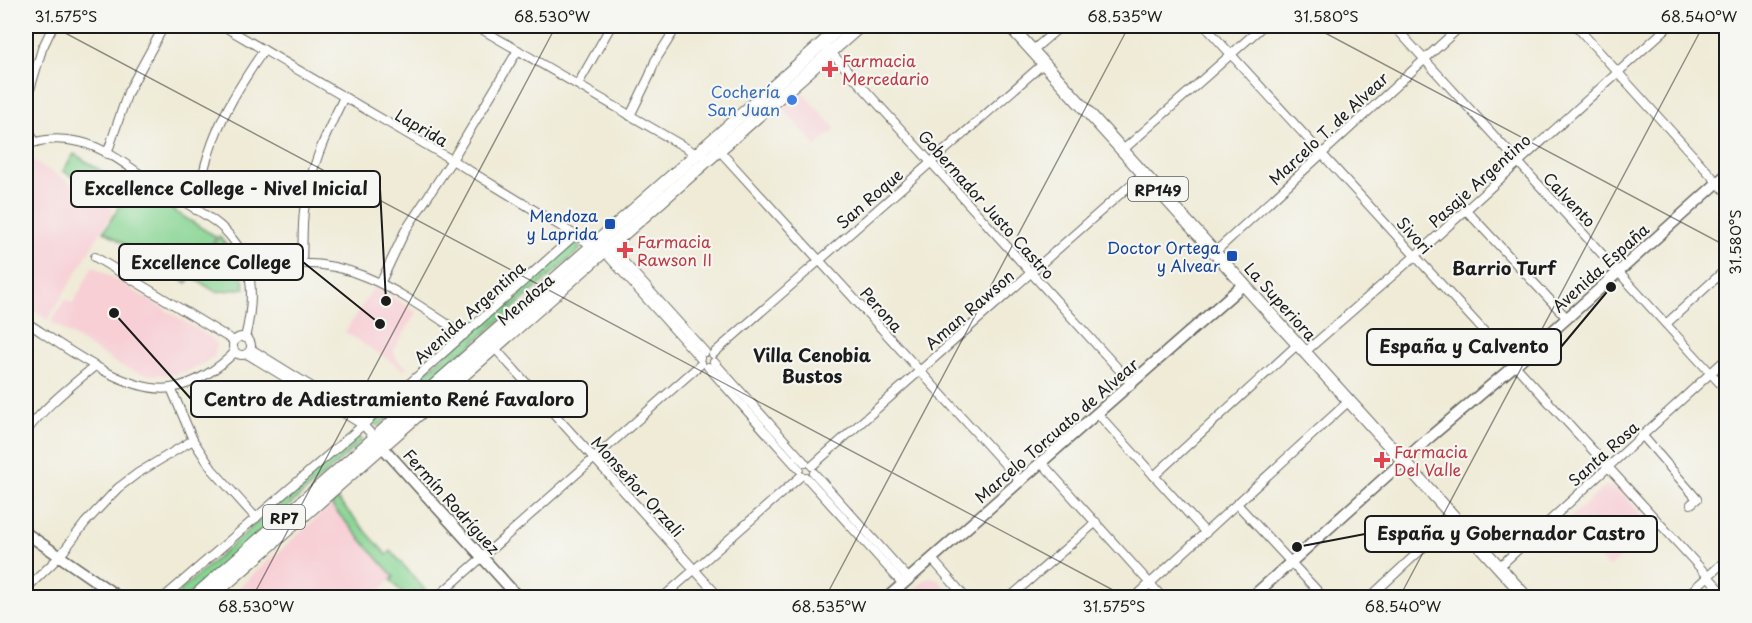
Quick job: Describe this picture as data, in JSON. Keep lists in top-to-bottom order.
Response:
{
  "streets": {
    "main road": [
      "RP149",
      "Mendoza",
      "La Superiora",
      "RP7"
    ],
    "street": [
      "Laprida",
      "Marcelo T. de Alvear",
      "Pasaje Argentino",
      "San Roque",
      "Calvento",
      "Gobernador Justo Castro",
      "Sivori",
      "Avenida España",
      "Perona",
      "Aman Rawson",
      "Avenida Argentina",
      "Marcelo Torcuato de Alvear",
      "Santa Rosa",
      "Monseñor Orzali",
      "Fermín Rodríguez"
    ]
  },
  "crossings": [
    ["Laprida", "San Roque"],
    ["Laprida", "Mendoza"],
    ["Laprida", "Aman Rawson"],
    ["Laprida", "Avenida Argentina"],
    ["Laprida", "Marcelo Torcuato de Alvear"],
    ["Marcelo T. de Alvear", "Calvento"],
    ["Marcelo T. de Alvear", "Sivori"],
    ["Marcelo T. de Alvear", "La Superiora"],
    ["Pasaje Argentino", "Calvento"],
    ["Pasaje Argentino", "Sivori"],
    ["Pasaje Argentino", "La Superiora"],
    ["San Roque", "Gobernador Justo Castro"],
    ["San Roque", "La Superiora"],
    ["San Roque", "Perona"],
    ["San Roque", "Monseñor Orzali"],
    ["San Roque", "Fermín Rodríguez"],
    ["Calvento", "Avenida España"],
    ["Calvento", "Santa Rosa"],
    ["Gobernador Justo Castro", "Mendoza"],
    ["Gobernador Justo Castro", "Aman Rawson"],
    ["Gobernador Justo Castro", "Marcelo Torcuato de Alvear"],
    ["Sivori", "Avenida España"],
    ["Sivori", "Santa Rosa"],
    ["Avenida España", "La Superiora"],
    ["Mendoza", "Perona"],
    ["Mendoza", "Monseñor Orzali"],
    ["Mendoza", "Fermín Rodríguez"],
    ["La Superiora", "Aman Rawson"],
    ["La Superiora", "Marcelo Torcuato de Alvear"],
    ["La Superiora", "Santa Rosa"],
    ["Perona", "Aman Rawson"],
    ["Perona", "Marcelo Torcuato de Alvear"],
    ["Aman Rawson", "Monseñor Orzali"],
    ["Avenida Argentina", "Fermín Rodríguez"]
  ],
  "districts": ["Barrio Turf", "Villa Cenobia Bustos"],
  "places": {
    "health": ["Farmacia Mercedario", "Farmacia Rawson II", "Farmacia Del Valle"],
    "other": [
      "Cochería San Juan",
      "España y Calvento",
      "Excellence College - Nivel Inicial",
      "Centro de Adiestramiento René Favaloro",
      "Excellence College",
      "España y Gobernador Castro"
    ],
    "transit": ["Mendoza y Laprida", "Doctor Ortega y Alvear"]
  },
  "coordinates": [
    "31.575°S",
    "68.530°W",
    "68.535°W",
    "31.580°S",
    "68.540°W"
  ]
}
